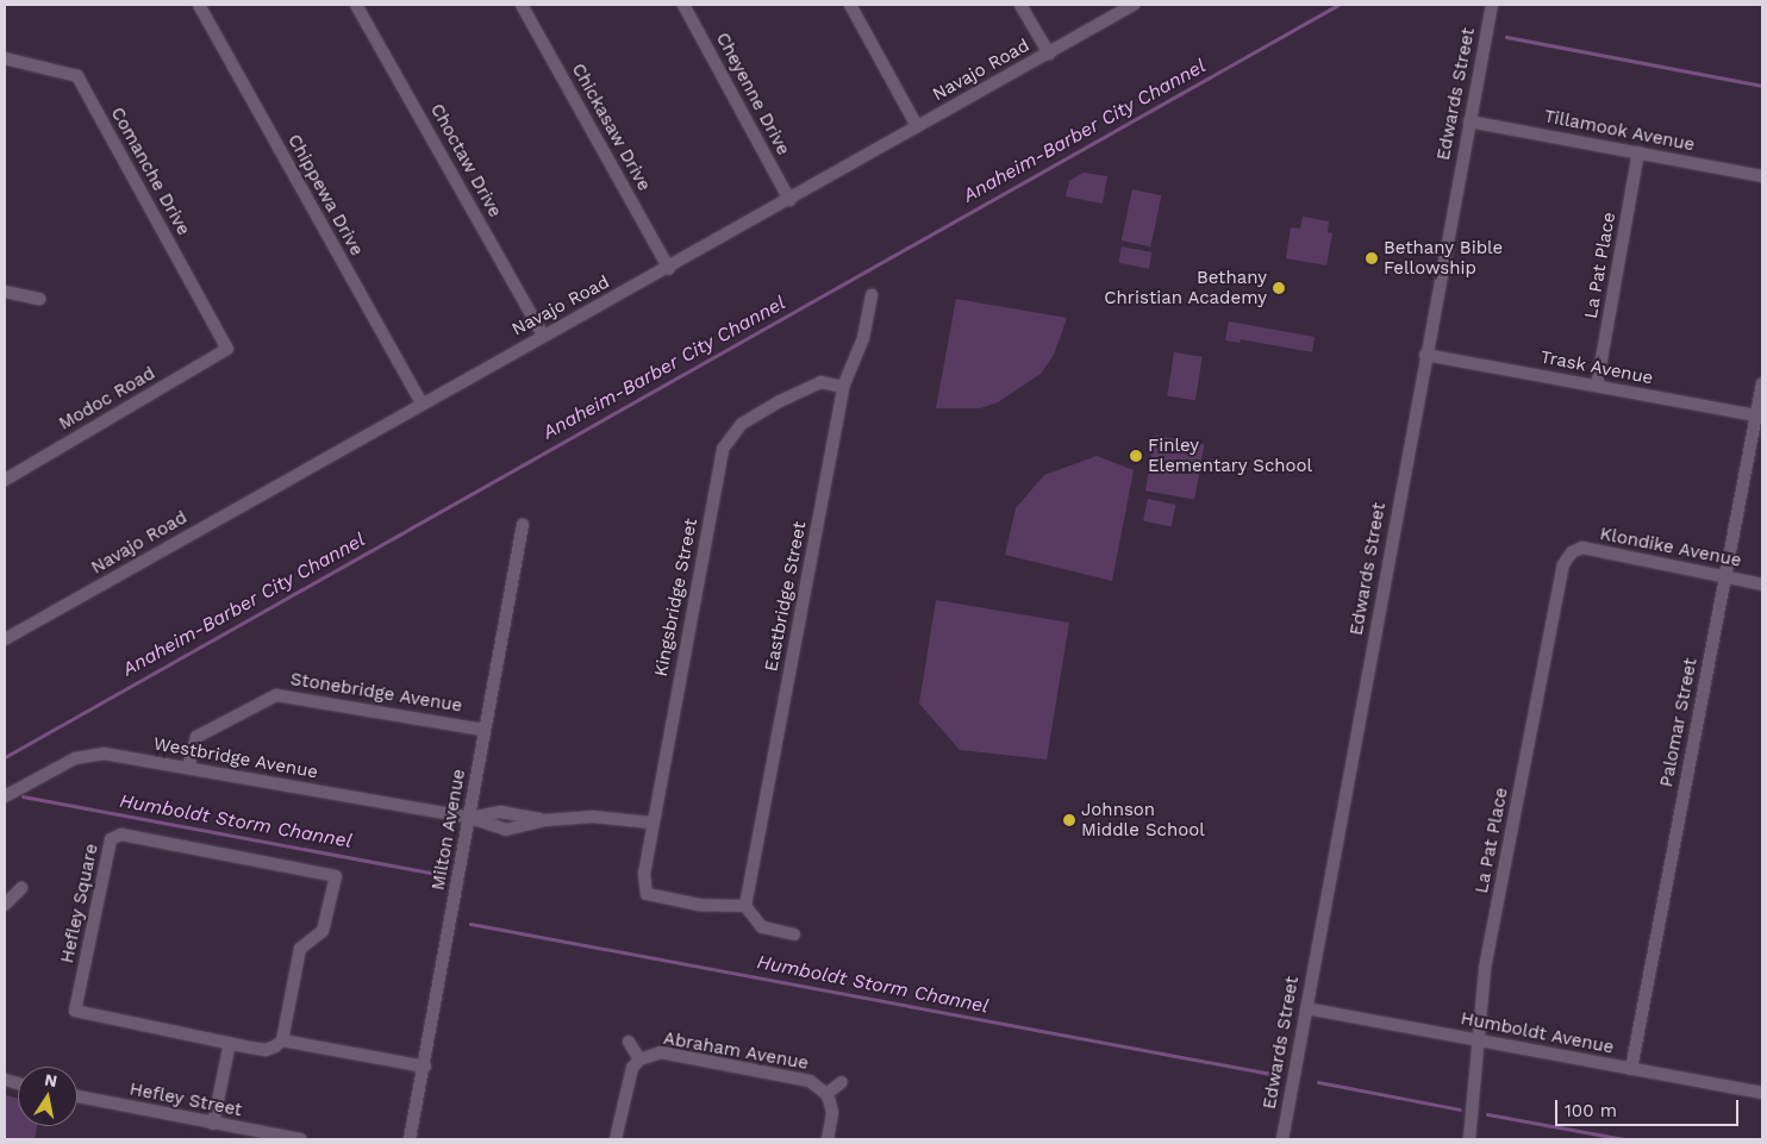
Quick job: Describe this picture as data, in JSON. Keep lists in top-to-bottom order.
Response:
{
  "streets": {
    "street": [
      "Navajo Road",
      "Cheyenne Drive",
      "Edwards Street",
      "Chickasaw Drive",
      "Tillamook Avenue",
      "Choctaw Drive",
      "Comanche Drive",
      "Chippewa Drive",
      "La Pat Place",
      "Trask Avenue",
      "Modoc Road",
      "Klondike Avenue",
      "Eastbridge Street",
      "Kingsbridge Street",
      "Stonebridge Avenue",
      "Palomar Street",
      "Westbridge Avenue",
      "Milton Avenue",
      "Hefley Square",
      "Humboldt Avenue",
      "Abraham Avenue",
      "Hefley Street"
    ]
  },
  "crossings": [
    ["Navajo Road", "Cheyenne Drive"],
    ["Navajo Road", "Chickasaw Drive"],
    ["Navajo Road", "Choctaw Drive"],
    ["Navajo Road", "Chippewa Drive"],
    ["Edwards Street", "Tillamook Avenue"],
    ["Edwards Street", "Trask Avenue"],
    ["Edwards Street", "Humboldt Avenue"],
    ["Tillamook Avenue", "La Pat Place"],
    ["Comanche Drive", "Modoc Road"],
    ["La Pat Place", "Trask Avenue"],
    ["La Pat Place", "Klondike Avenue"],
    ["La Pat Place", "Humboldt Avenue"],
    ["Trask Avenue", "Palomar Street"],
    ["Klondike Avenue", "Palomar Street"],
    ["Eastbridge Street", "Kingsbridge Street"],
    ["Kingsbridge Street", "Westbridge Avenue"],
    ["Stonebridge Avenue", "Westbridge Avenue"],
    ["Stonebridge Avenue", "Milton Avenue"],
    ["Palomar Street", "Humboldt Avenue"],
    ["Westbridge Avenue", "Milton Avenue"],
    ["Milton Avenue", "Hefley Square"]
  ],
  "water": ["Anaheim-Barber City Channel", "Humboldt Storm Channel"],
  "places": [
    "Bethany Bible Fellowship",
    "Bethany Christian Academy",
    "Finley Elementary School",
    "Johnson Middle School"
  ],
  "scale_bar": "100 m",
  "north": "top"
}
